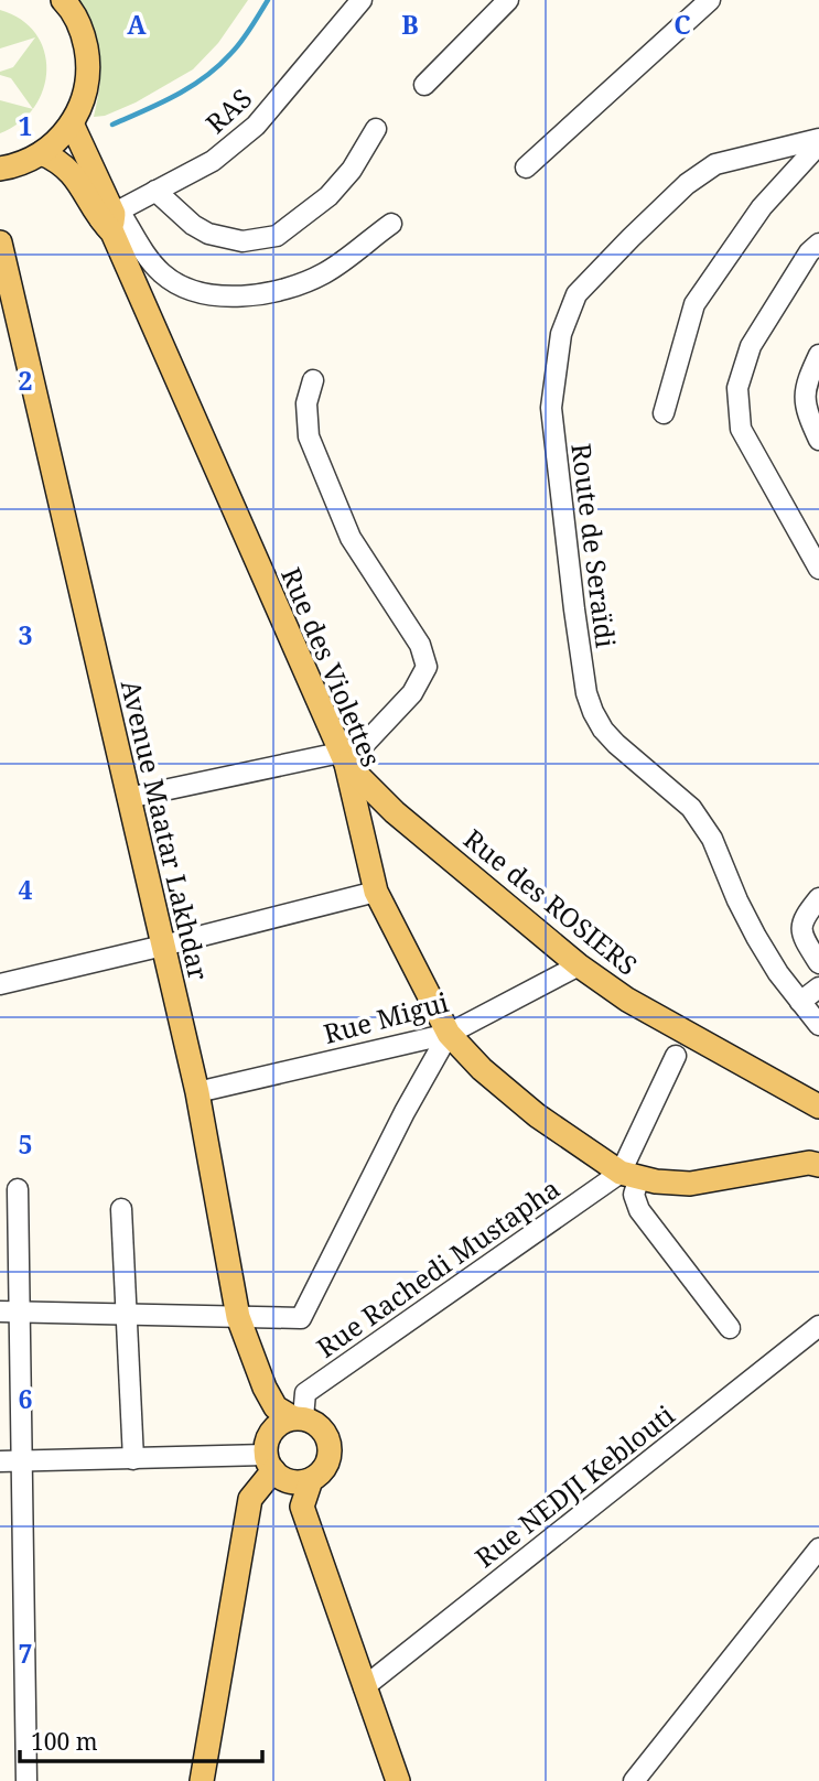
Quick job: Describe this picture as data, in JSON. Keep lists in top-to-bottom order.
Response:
{
  "streets": {
    "main road": ["Rue des Violettes", "Avenue Maatar Lakhdar", "Rue des ROSIERS"],
    "street": [
      "RAS",
      "Route de Seraïdi",
      "Rue Migui",
      "Rue Rachedi Mustapha",
      "Rue NEDJI Keblouti"
    ]
  },
  "crossings": [
    ["RAS", "Rue des Violettes"],
    ["Rue des Violettes", "Rue des ROSIERS"],
    ["Rue des Violettes", "Rue Migui"],
    ["Rue des Violettes", "Rue Rachedi Mustapha"],
    ["Avenue Maatar Lakhdar", "Rue Migui"],
    ["Avenue Maatar Lakhdar", "Rue Rachedi Mustapha"],
    ["Rue des ROSIERS", "Rue Migui"]
  ],
  "scale_bar": "100 m",
  "grid": {
    "columns": ["A", "B", "C"],
    "rows": [
      "1",
      "2",
      "3",
      "4",
      "5",
      "6",
      "7"
    ]
  }
}
